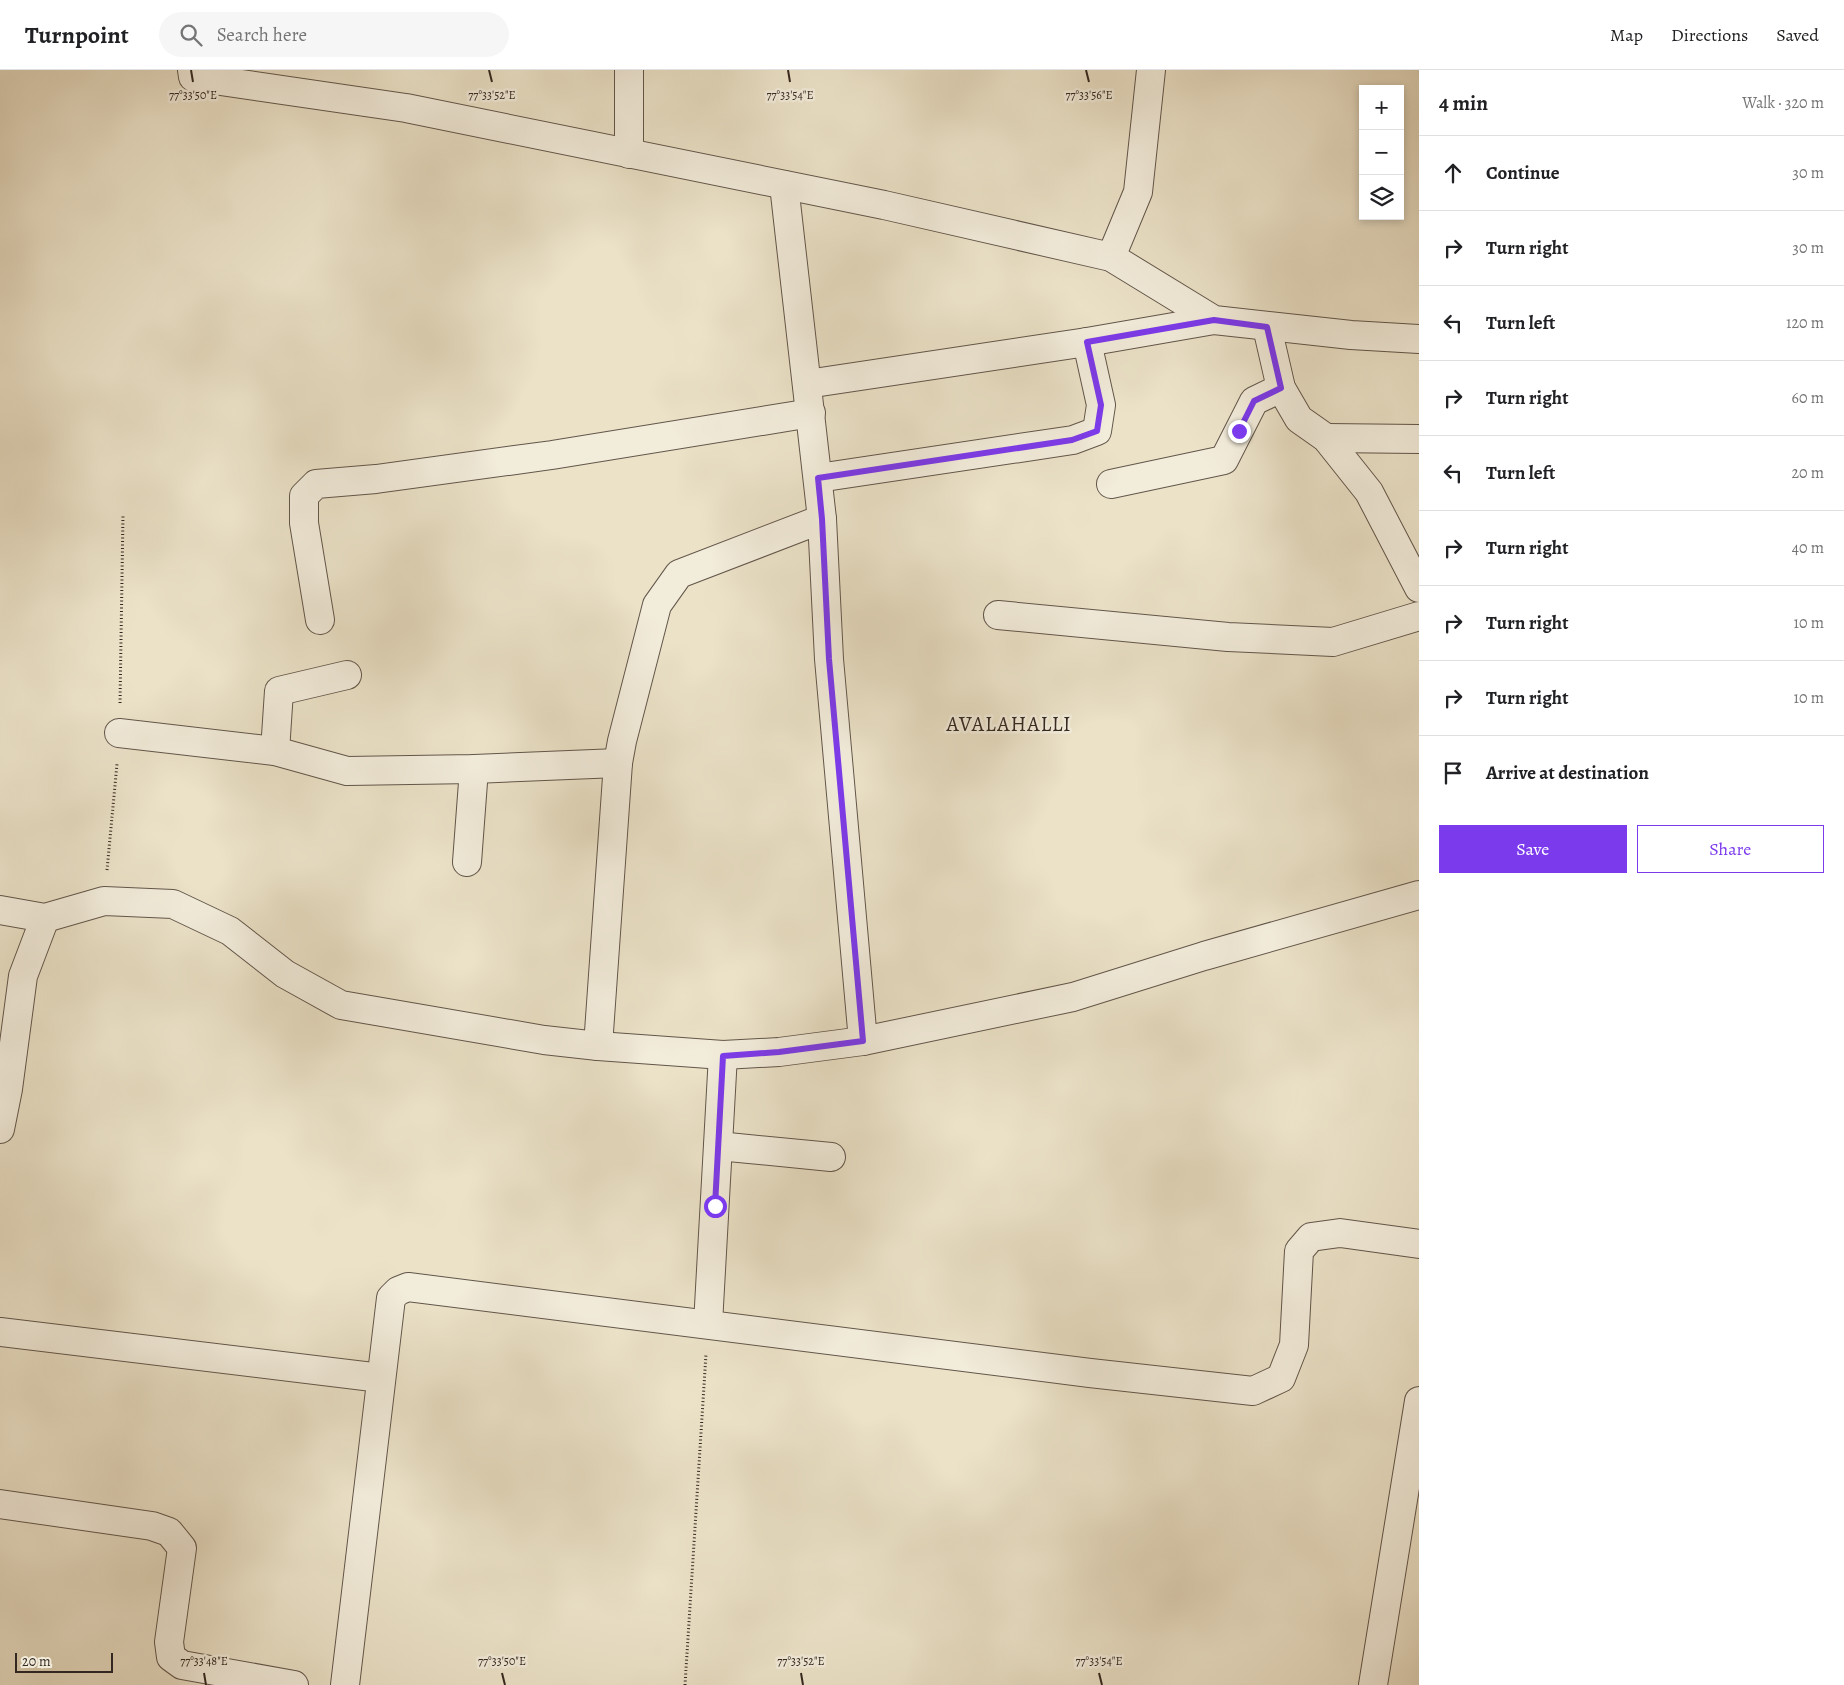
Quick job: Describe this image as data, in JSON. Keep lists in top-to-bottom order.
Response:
{
  "districts": ["AVALAHALLI"],
  "scale_bar": "20 m",
  "page": {
    "header": "Turnpoint",
    "search": "Search here",
    "nav": ["Map", "Directions", "Saved"],
    "heading": ["4 min", "Walk · 320 m"],
    "map_buttons": ["+", "−"],
    "list": [
      ["Continue", "30 m"],
      ["Turn right", "30 m"],
      ["Turn left", "120 m"],
      ["Turn right", "60 m"],
      ["Turn left", "20 m"],
      ["Turn right", "40 m"],
      ["Turn right", "10 m"],
      ["Turn right", "10 m"],
      "Arrive at destination"
    ],
    "buttons": ["Save", "Share"],
    "scale": "20 m"
  },
  "coordinates": [
    "77°33'50\"E",
    "77°33'52\"E",
    "77°33'54\"E",
    "77°33'56\"E",
    "77°33'48\"E"
  ]
}
